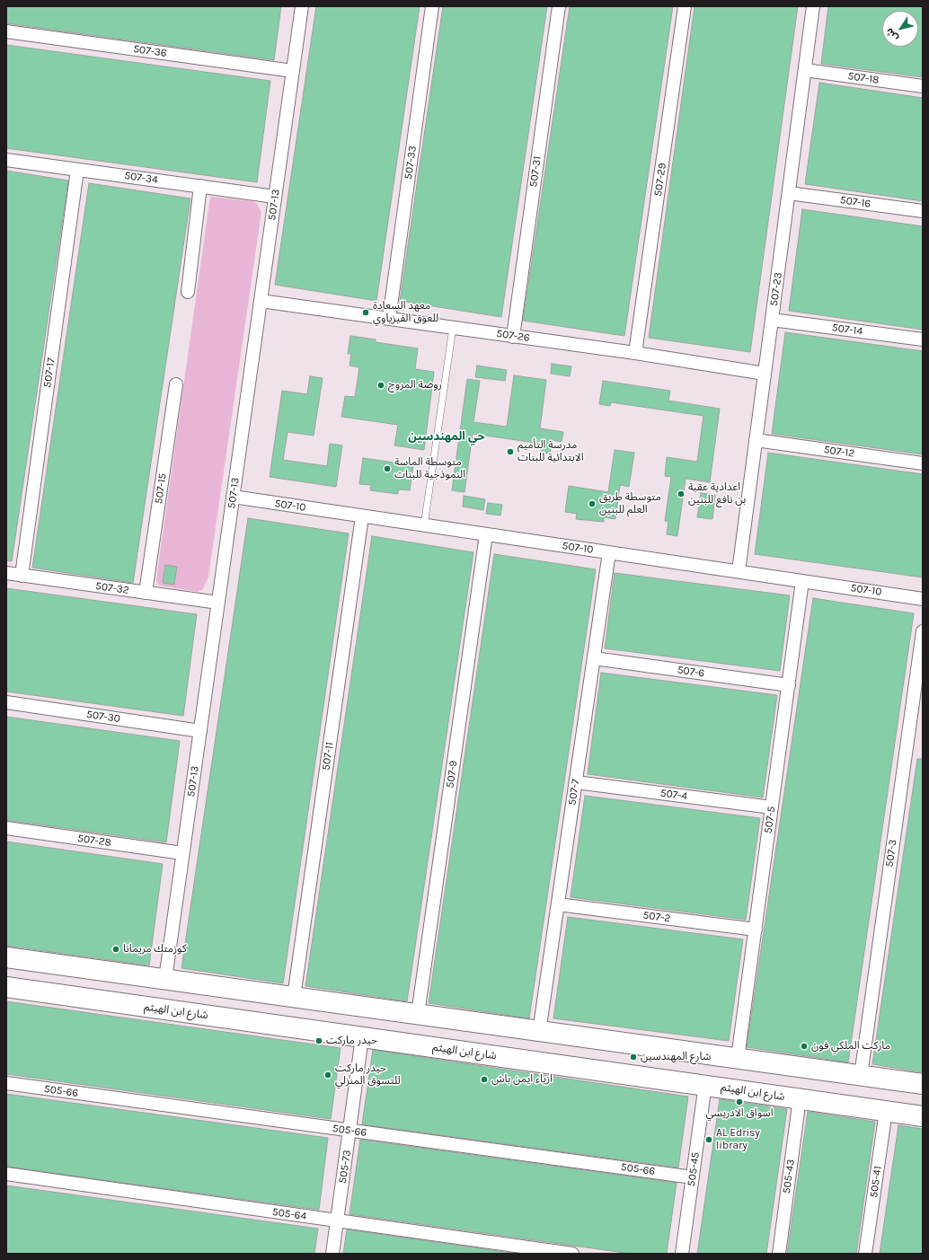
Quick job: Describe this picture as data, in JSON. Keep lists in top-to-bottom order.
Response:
{
  "streets": {
    "main road": ["شارع ابن الهيثم"],
    "street": [
      "507-36",
      "507-18",
      "507-33",
      "507-31",
      "507-34",
      "507-29",
      "507-16",
      "507-13",
      "507-23",
      "507-14",
      "507-26",
      "507-17",
      "507-12",
      "507-15",
      "507-10",
      "507-32",
      "507-6",
      "507-30",
      "507-11",
      "507-9",
      "507-7",
      "507-4",
      "507-5",
      "507-28",
      "507-3",
      "507-2",
      "505-66",
      "505-73",
      "505-45",
      "505-43",
      "505-41",
      "505-64"
    ]
  },
  "crossings": [
    ["507-36", "507-13"],
    ["507-18", "507-23"],
    ["507-33", "507-26"],
    ["507-31", "507-26"],
    ["507-34", "507-13"],
    ["507-34", "507-17"],
    ["507-29", "507-26"],
    ["507-16", "507-23"],
    ["507-13", "507-26"],
    ["507-13", "507-10"],
    ["507-13", "507-32"],
    ["507-13", "507-30"],
    ["507-13", "507-28"],
    ["507-23", "507-14"],
    ["507-23", "507-26"],
    ["507-23", "507-12"],
    ["507-23", "507-10"],
    ["507-17", "507-32"],
    ["507-15", "507-32"],
    ["507-10", "507-11"],
    ["507-10", "507-9"],
    ["507-10", "507-7"],
    ["507-10", "507-5"],
    ["507-6", "507-7"],
    ["507-6", "507-5"],
    ["507-7", "507-4"],
    ["507-7", "507-2"],
    ["507-4", "507-5"],
    ["507-5", "507-2"],
    ["شارع ابن الهيثم", "505-73"],
    ["شارع ابن الهيثم", "505-45"],
    ["شارع ابن الهيثم", "505-43"],
    ["شارع ابن الهيثم", "505-41"],
    ["505-66", "505-73"],
    ["505-66", "505-45"],
    ["505-73", "505-64"]
  ],
  "districts": ["حي المهندسين"],
  "places": [
    "معهد السعادة للعوق الفيزياوي",
    "روضة المروج",
    "مدرسة التأميم الابتدائية للبنات",
    "متوسطة الماسة النموذجية للبنات",
    "اعدادية عقبة بن نافع للبنين",
    "متوسطة طريق العلم للبنين",
    "كوزمتك مريمانا",
    "حيدر ماركت",
    "ماركت الملكي فون",
    "شارع المهندسين",
    "حيدر ماركت للتسوق المنزلي",
    "ازياء ايمن باش",
    "اسواق الادريسي",
    "AL Edrisy library"
  ],
  "north": "bottom left"
}
